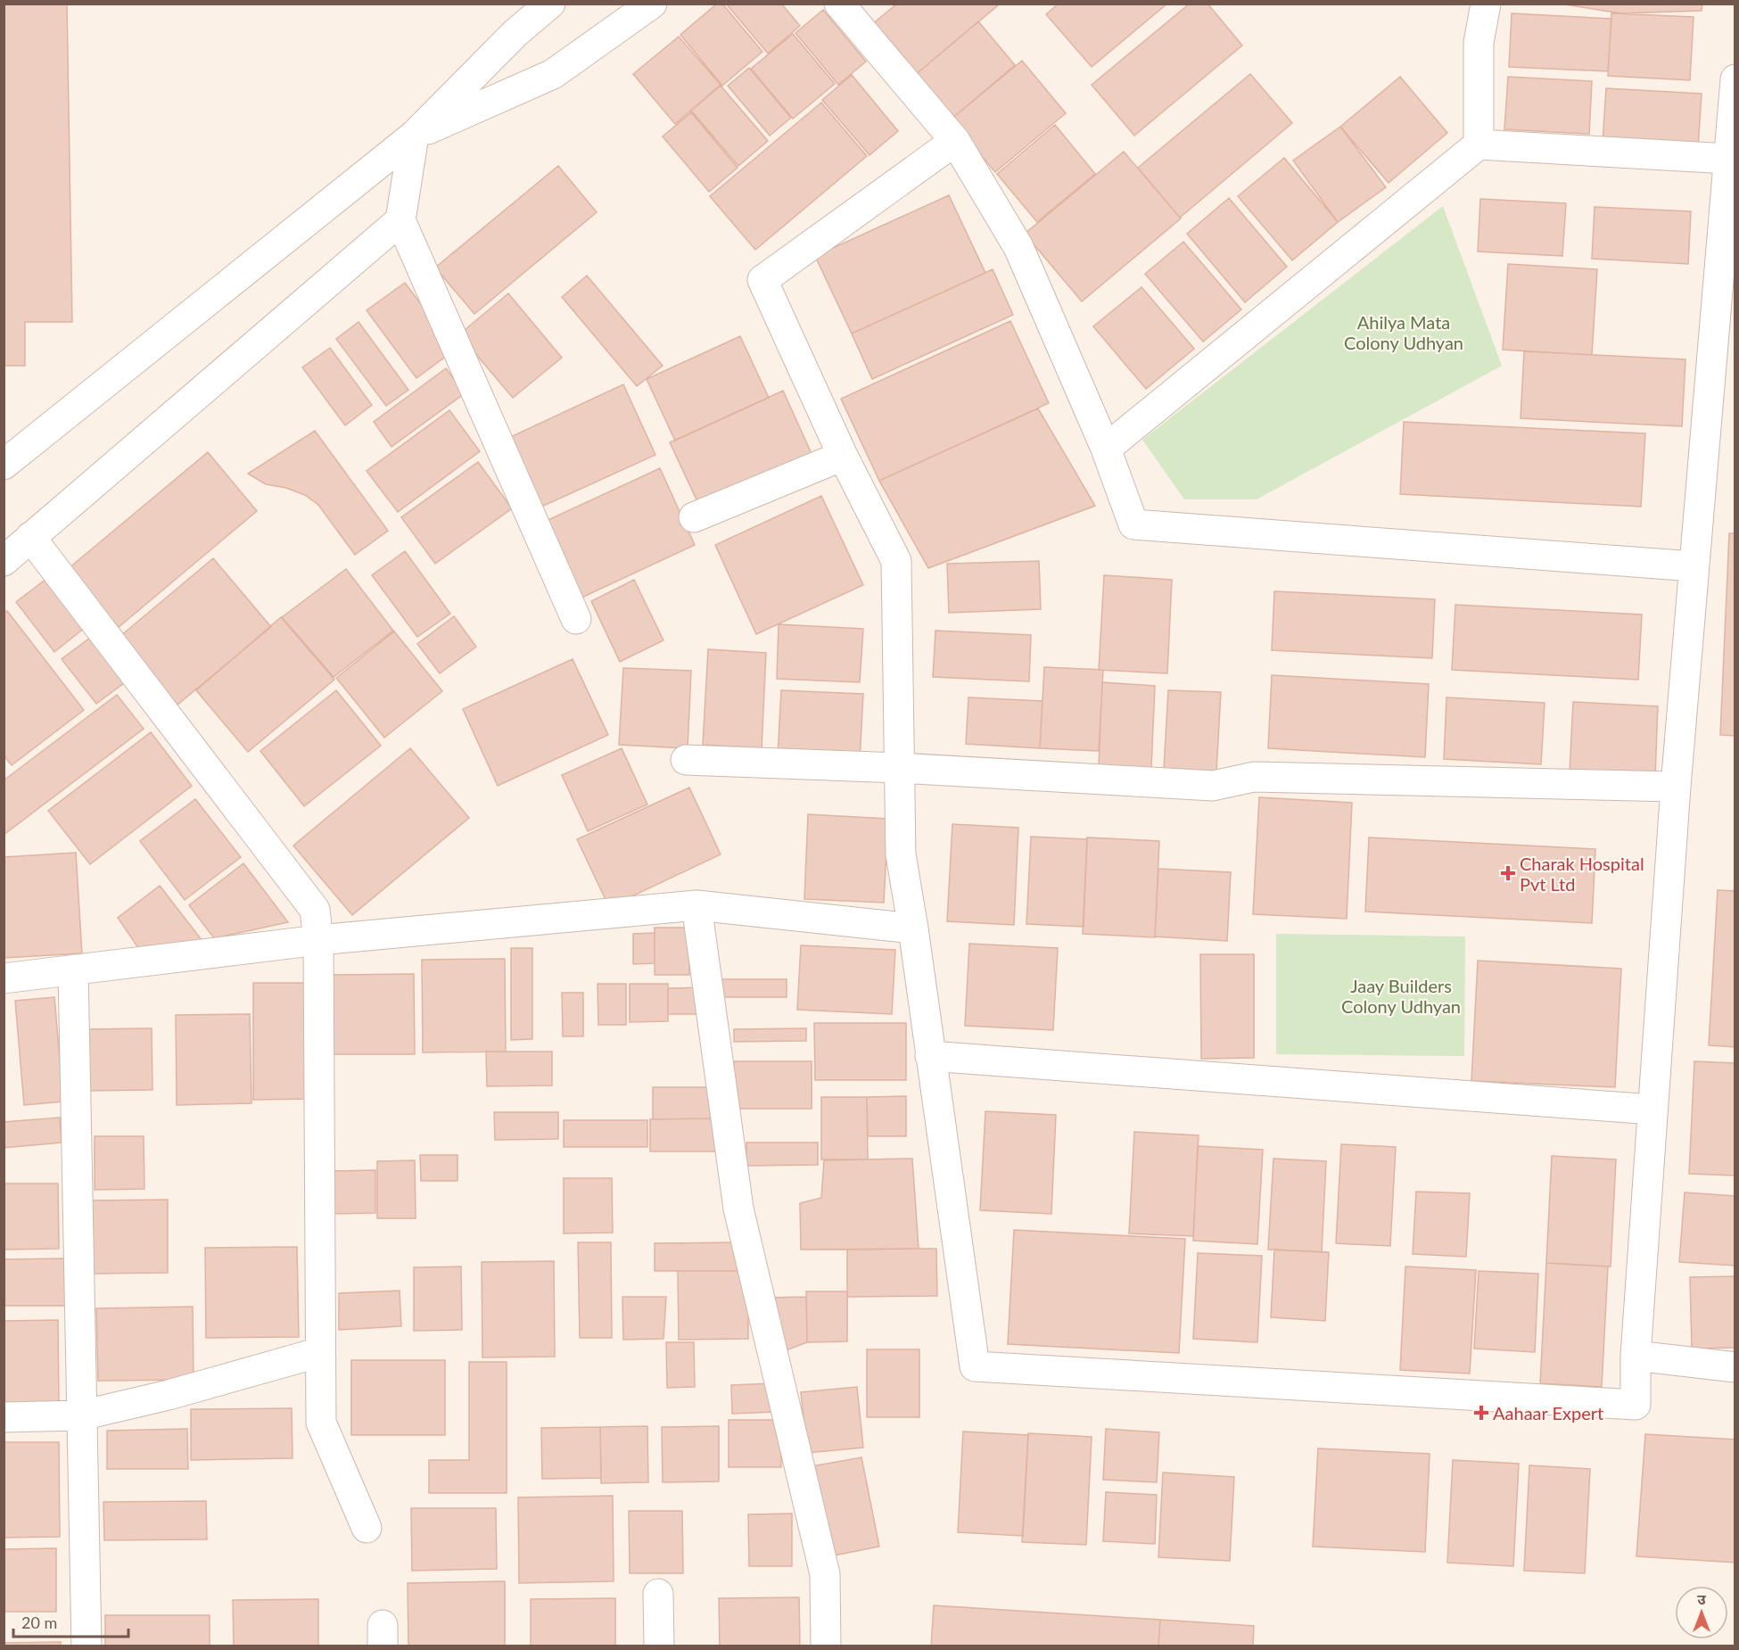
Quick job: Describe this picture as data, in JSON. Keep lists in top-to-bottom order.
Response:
{
  "parks": ["Ahilya Mata Colony Udhyan", "Jaay Builders Colony Udhyan"],
  "places": {
    "health": ["Charak Hospital Pvt Ltd", "Aahaar Expert"]
  },
  "scale_bar": "20 m",
  "north": "top"
}
